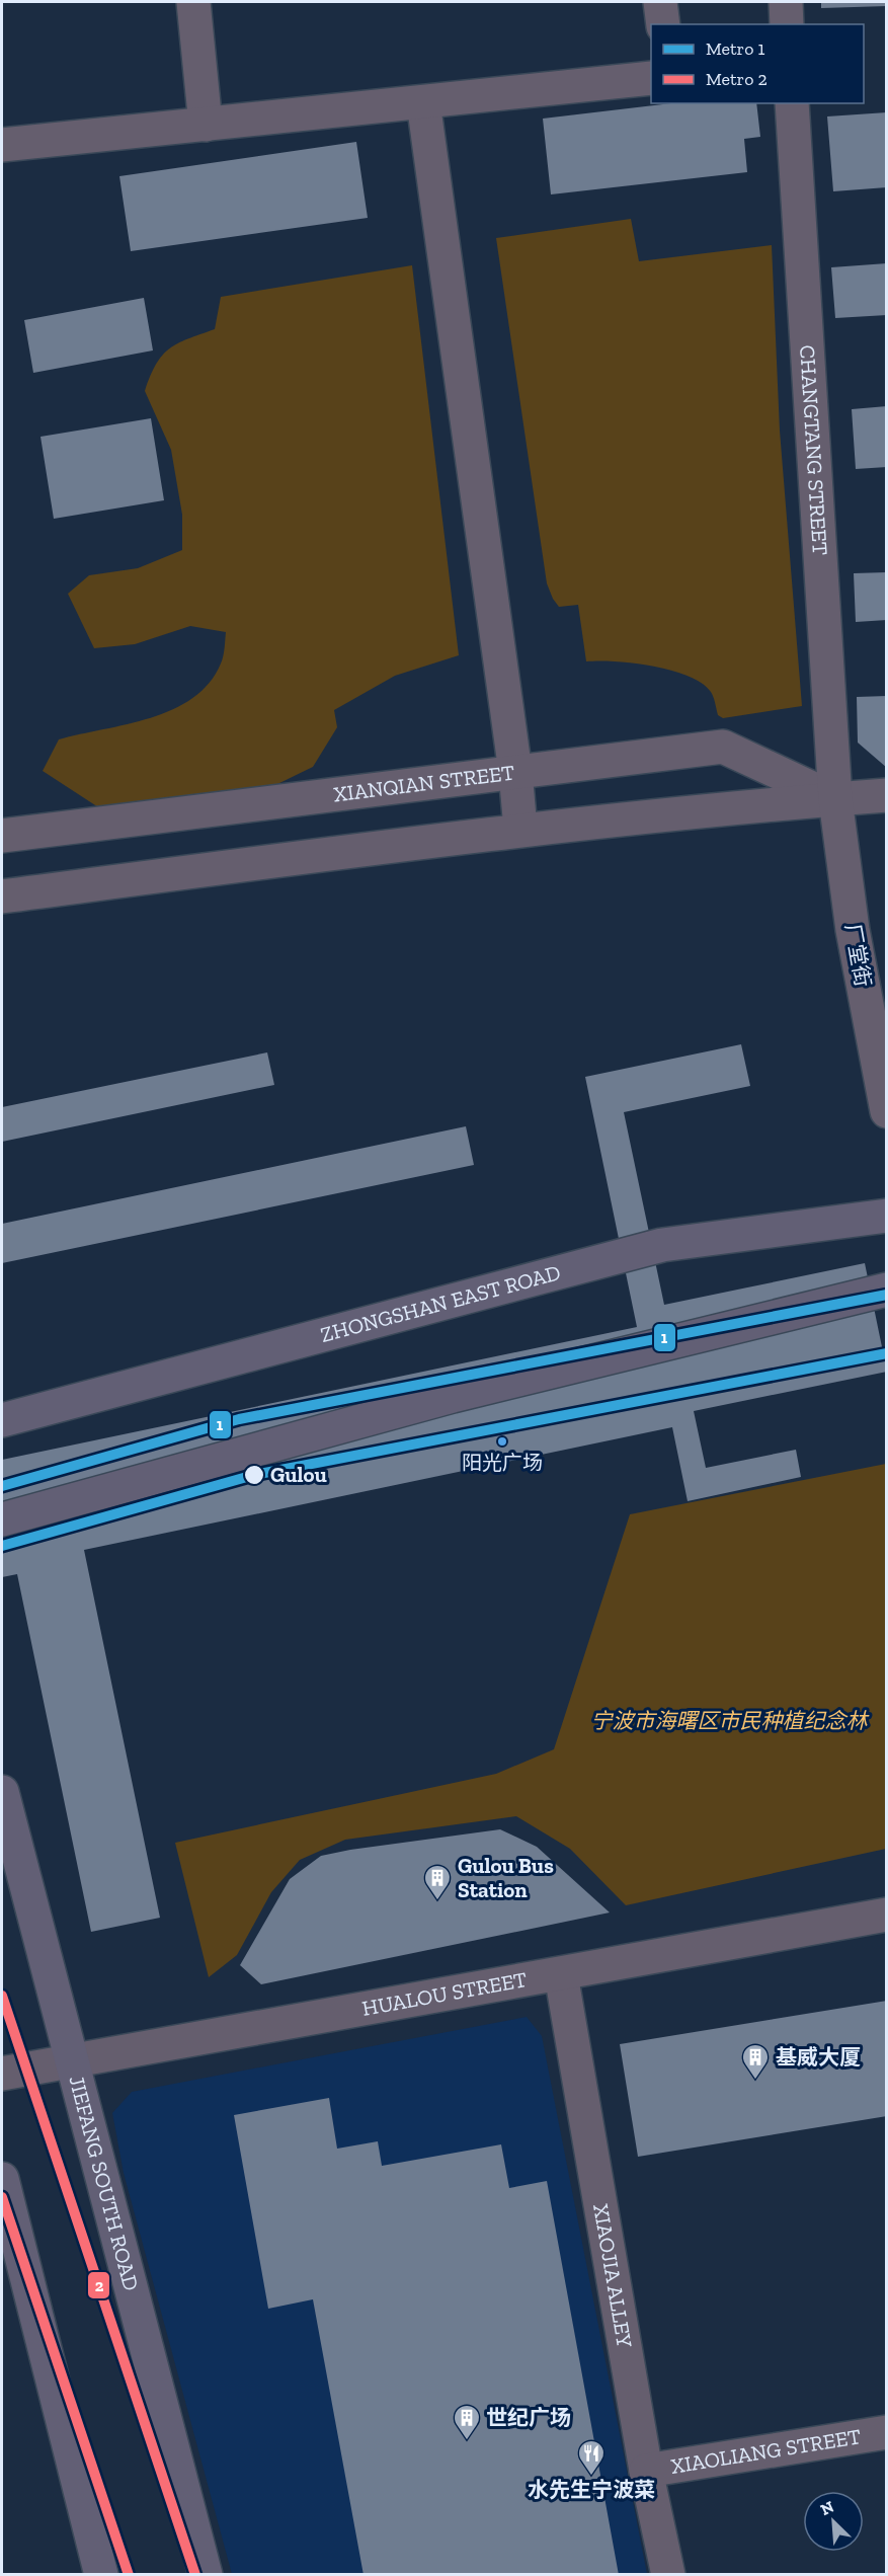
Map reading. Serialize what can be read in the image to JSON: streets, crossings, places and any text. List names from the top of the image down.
{
  "streets": {
    "main road": ["ZHONGSHAN EAST ROAD", "JIEFANG SOUTH ROAD"],
    "street": [
      "CHANGTANG STREET",
      "XIANQIAN STREET",
      "厂堂街",
      "HUALOU STREET",
      "XIAOJIA ALLEY",
      "XIAOLIANG STREET"
    ]
  },
  "crossings": [
    ["CHANGTANG STREET", "XIANQIAN STREET"],
    ["CHANGTANG STREET", "厂堂街"],
    ["XIANQIAN STREET", "厂堂街"],
    ["HUALOU STREET", "JIEFANG SOUTH ROAD"],
    ["HUALOU STREET", "XIAOJIA ALLEY"],
    ["XIAOJIA ALLEY", "XIAOLIANG STREET"]
  ],
  "parks": ["宁波市海曙区市民种植纪念林"],
  "places": {
    "other": ["阳光广场", "Gulou"],
    "building": ["Gulou Bus Station", "基威大厦", "世纪广场"],
    "restaurant": ["水先生宁波菜"]
  },
  "lines": ["metro line 1", "metro line 2"],
  "legend": ["Metro 1", "Metro 2"],
  "north": "top left"
}
